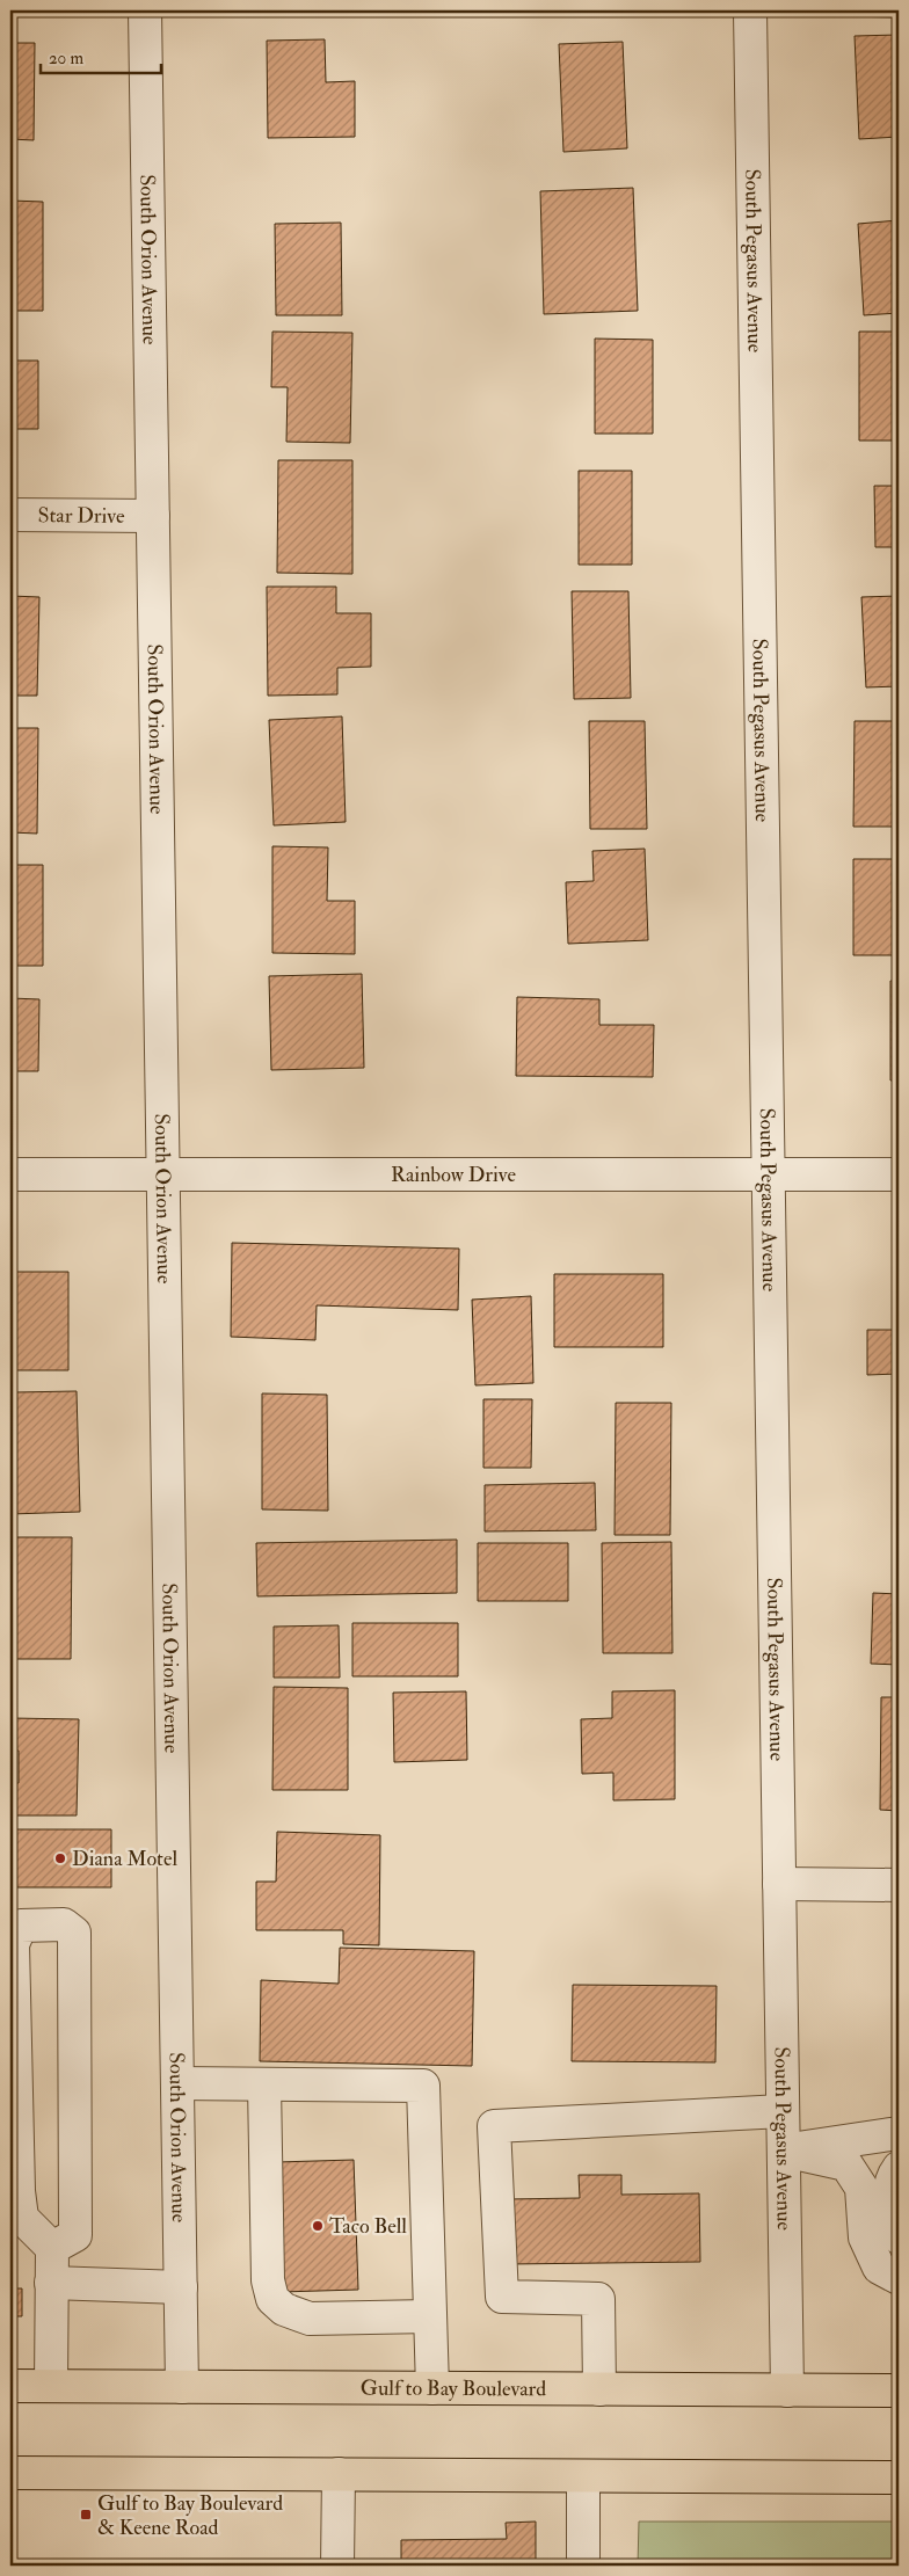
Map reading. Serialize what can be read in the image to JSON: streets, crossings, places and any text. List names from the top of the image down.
{
  "streets": {
    "main road": ["Gulf to Bay Boulevard"],
    "street": [
      "South Orion Avenue",
      "South Pegasus Avenue",
      "Star Drive",
      "Rainbow Drive"
    ]
  },
  "crossings": [
    ["South Orion Avenue", "Star Drive"],
    ["South Orion Avenue", "Rainbow Drive"],
    ["South Orion Avenue", "Gulf to Bay Boulevard"],
    ["South Pegasus Avenue", "Rainbow Drive"],
    ["South Pegasus Avenue", "Gulf to Bay Boulevard"]
  ],
  "places": {
    "other": ["Diana Motel", "Taco Bell"],
    "transit": ["Gulf to Bay Boulevard & Keene Road"]
  },
  "scale_bar": "20 m"
}
